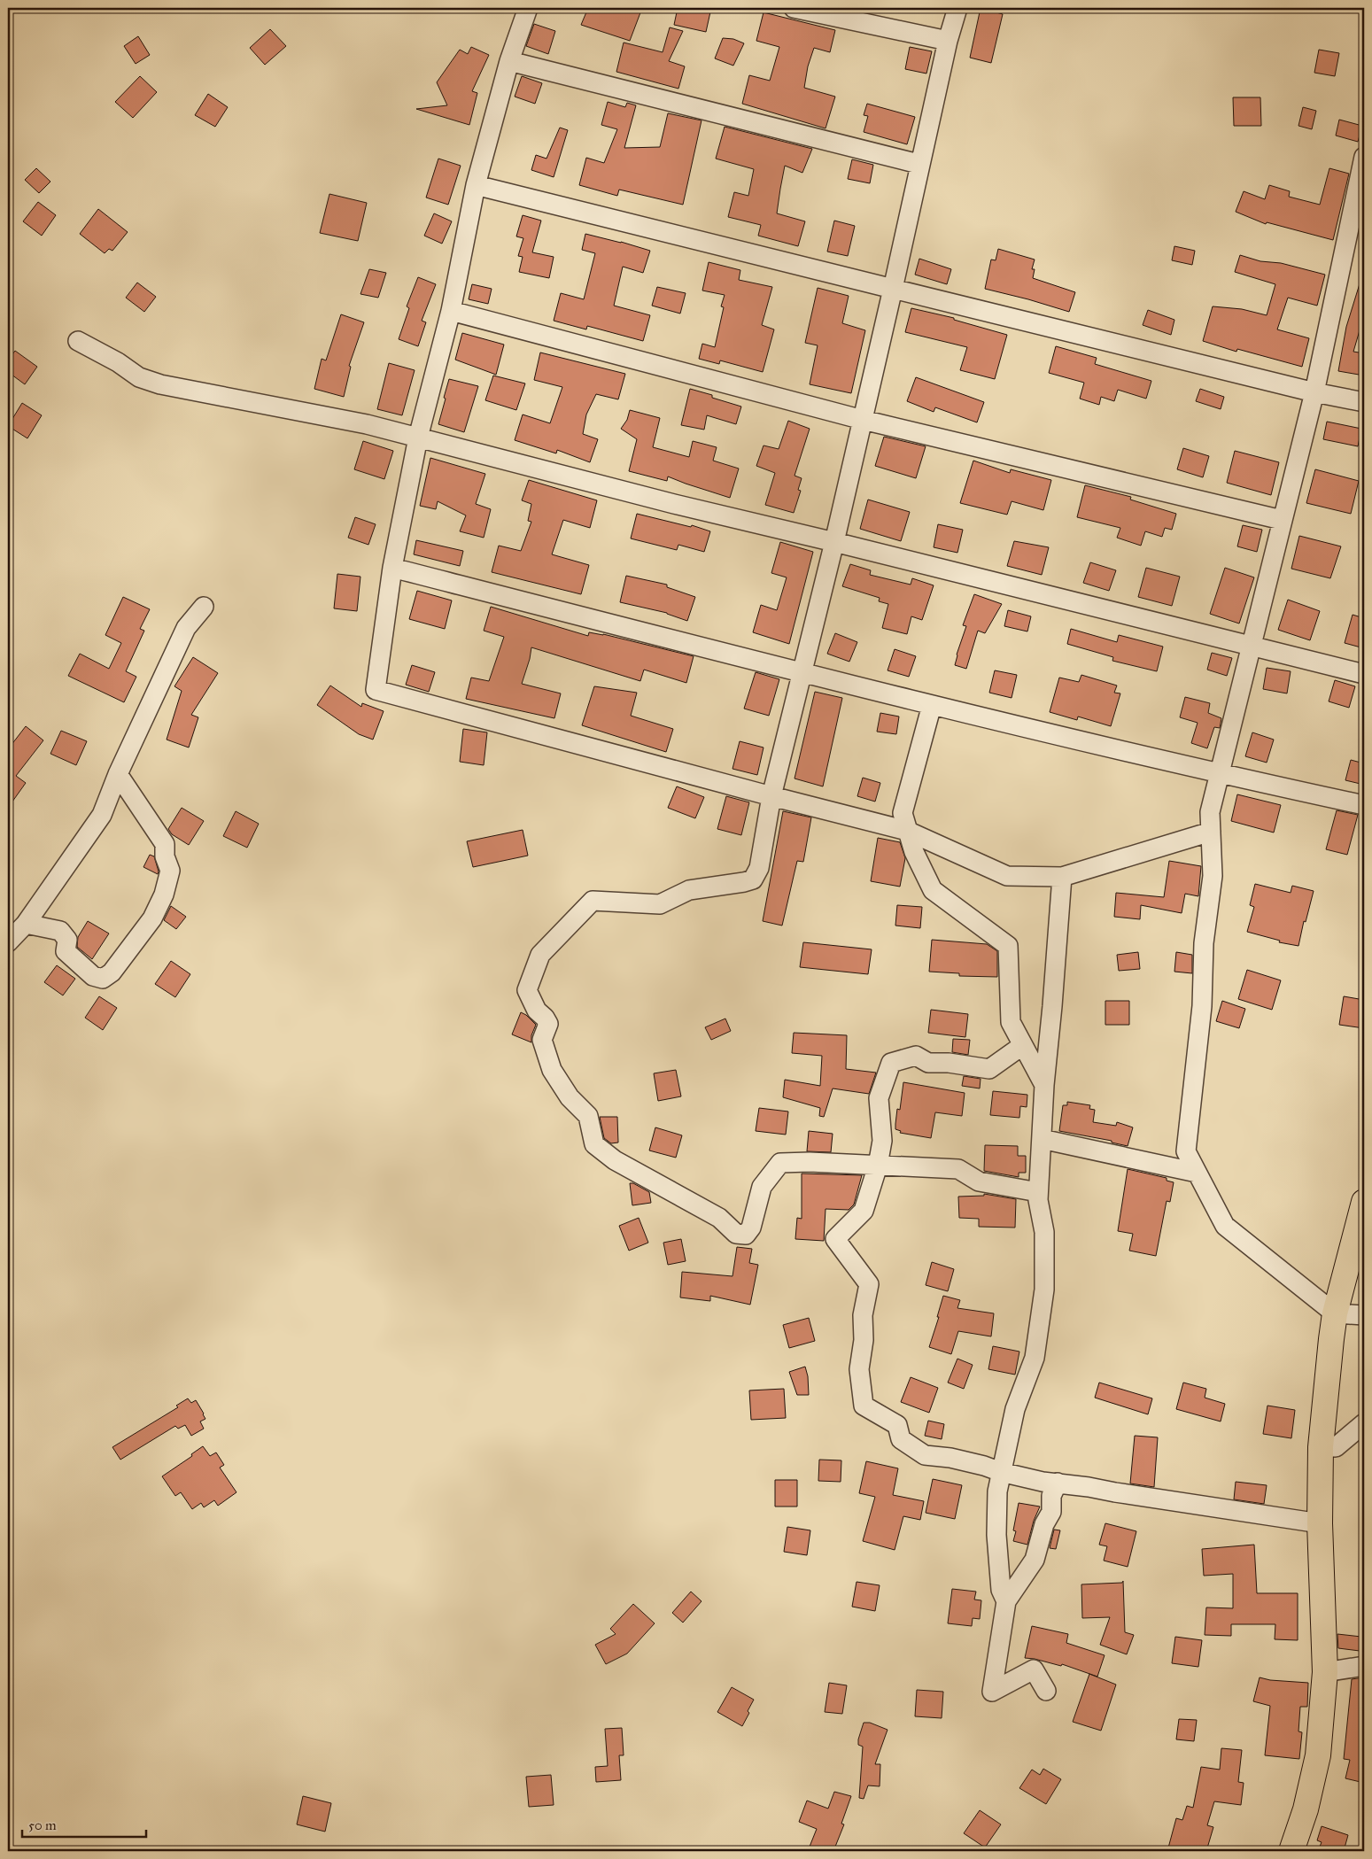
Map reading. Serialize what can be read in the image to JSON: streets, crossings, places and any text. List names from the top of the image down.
{
  "scale_bar": "50 m"
}
